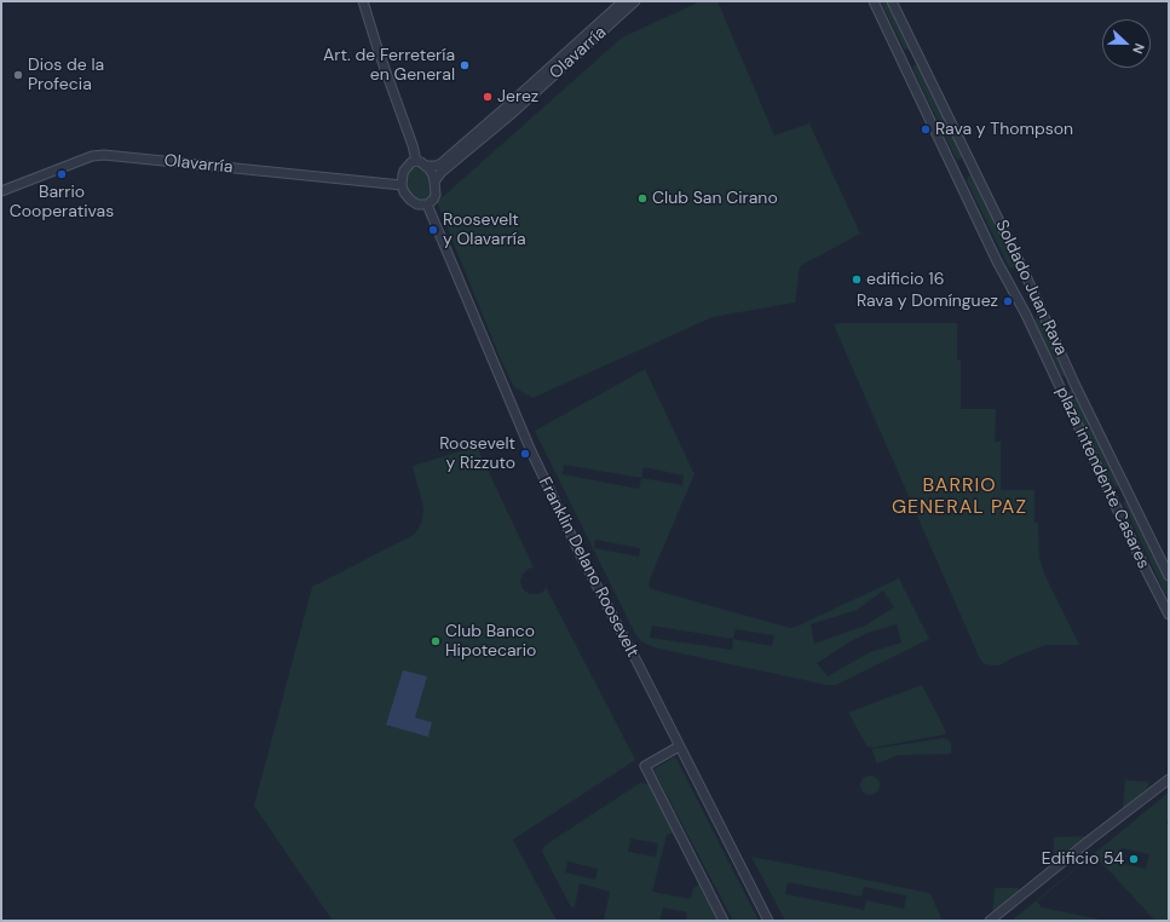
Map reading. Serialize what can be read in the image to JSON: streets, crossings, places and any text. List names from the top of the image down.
{
  "streets": {
    "street": [
      "Olavarría",
      "Soldado Juan Rava",
      "plaza intendente Casares",
      "Franklin Delano Roosevelt"
    ]
  },
  "crossings": [
    ["Olavarría", "Franklin Delano Roosevelt"],
    ["Soldado Juan Rava", "plaza intendente Casares"]
  ],
  "districts": ["BARRIO GENERAL PAZ"],
  "places": [
    "Art. de Ferretería en General",
    "Dios de la Profecia",
    "Jerez",
    "Rava y Thompson",
    "Barrio Cooperativas",
    "Club San Cirano",
    "Roosevelt y Olavarría",
    "edificio 16",
    "Rava y Domínguez",
    "Roosevelt y Rizzuto",
    "Club Banco Hipotecario",
    "Edificio 54"
  ],
  "north": "right"
}
